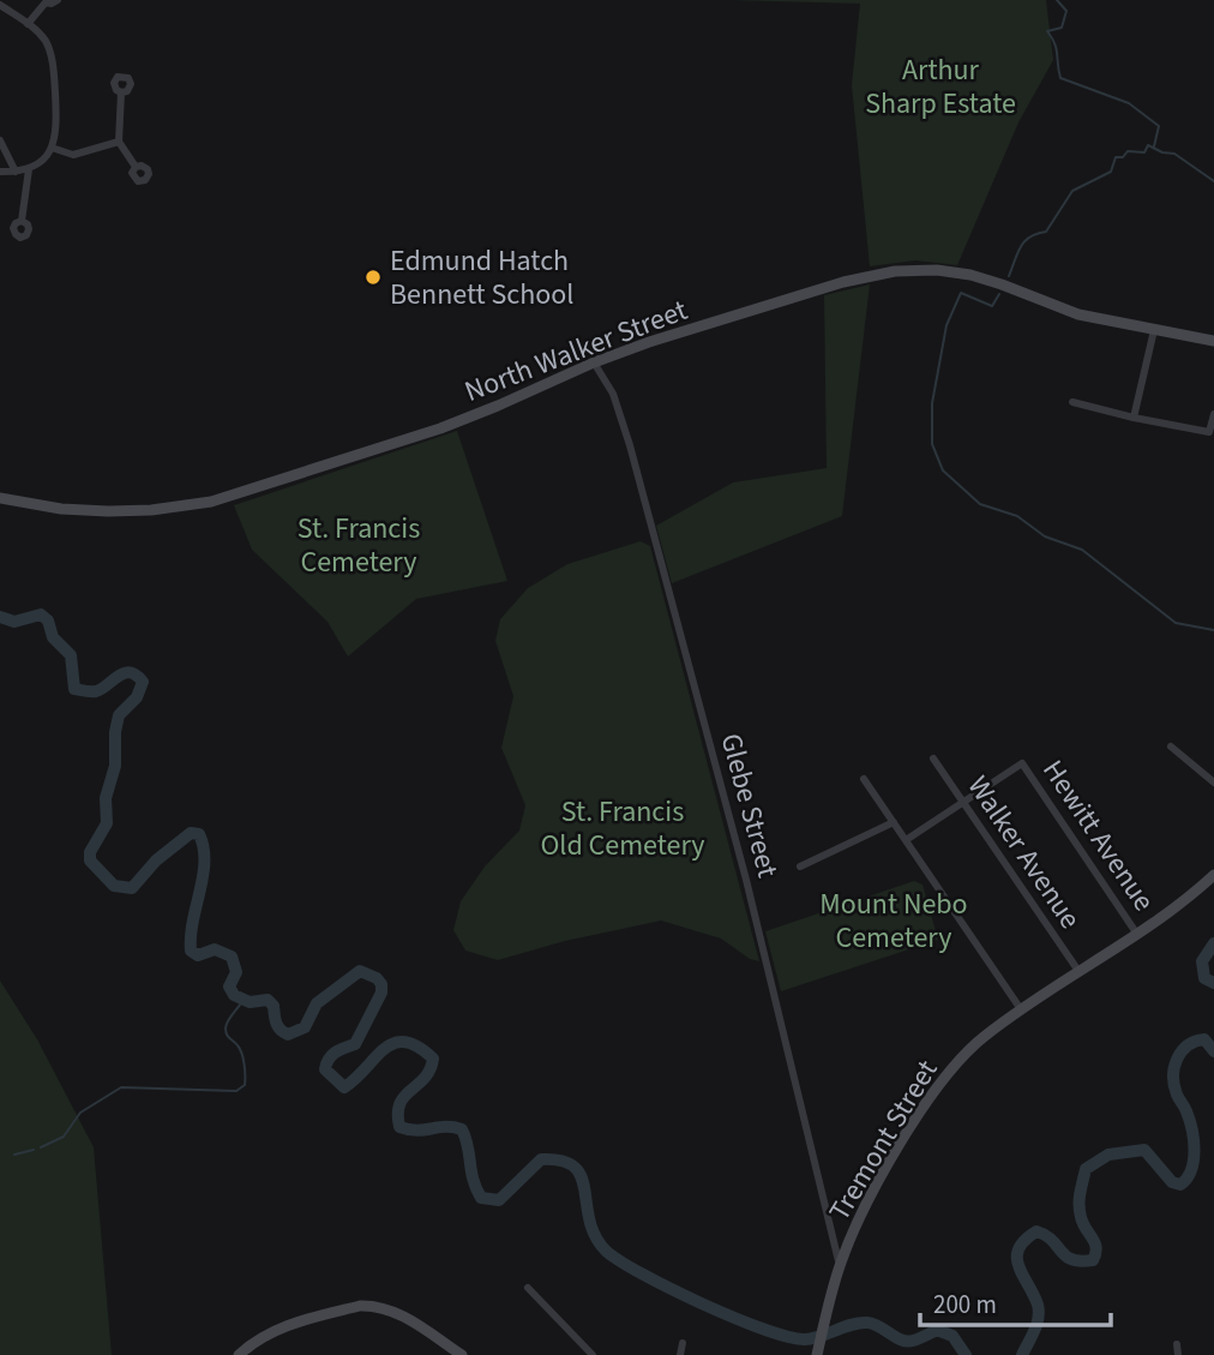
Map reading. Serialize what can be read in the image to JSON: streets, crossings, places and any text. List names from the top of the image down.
{
  "streets": {
    "main road": ["North Walker Street", "Tremont Street"],
    "street": ["Glebe Street", "Hewitt Avenue", "Walker Avenue"]
  },
  "crossings": [
    ["North Walker Street", "Glebe Street"],
    ["Glebe Street", "Tremont Street"],
    ["Hewitt Avenue", "Walker Avenue"],
    ["Hewitt Avenue", "Tremont Street"],
    ["Walker Avenue", "Tremont Street"]
  ],
  "parks": [
    "Arthur Sharp Estate",
    "St. Francis Cemetery",
    "St. Francis Old Cemetery",
    "Mount Nebo Cemetery"
  ],
  "places": ["Edmund Hatch Bennett School"],
  "scale_bar": "200 m"
}
